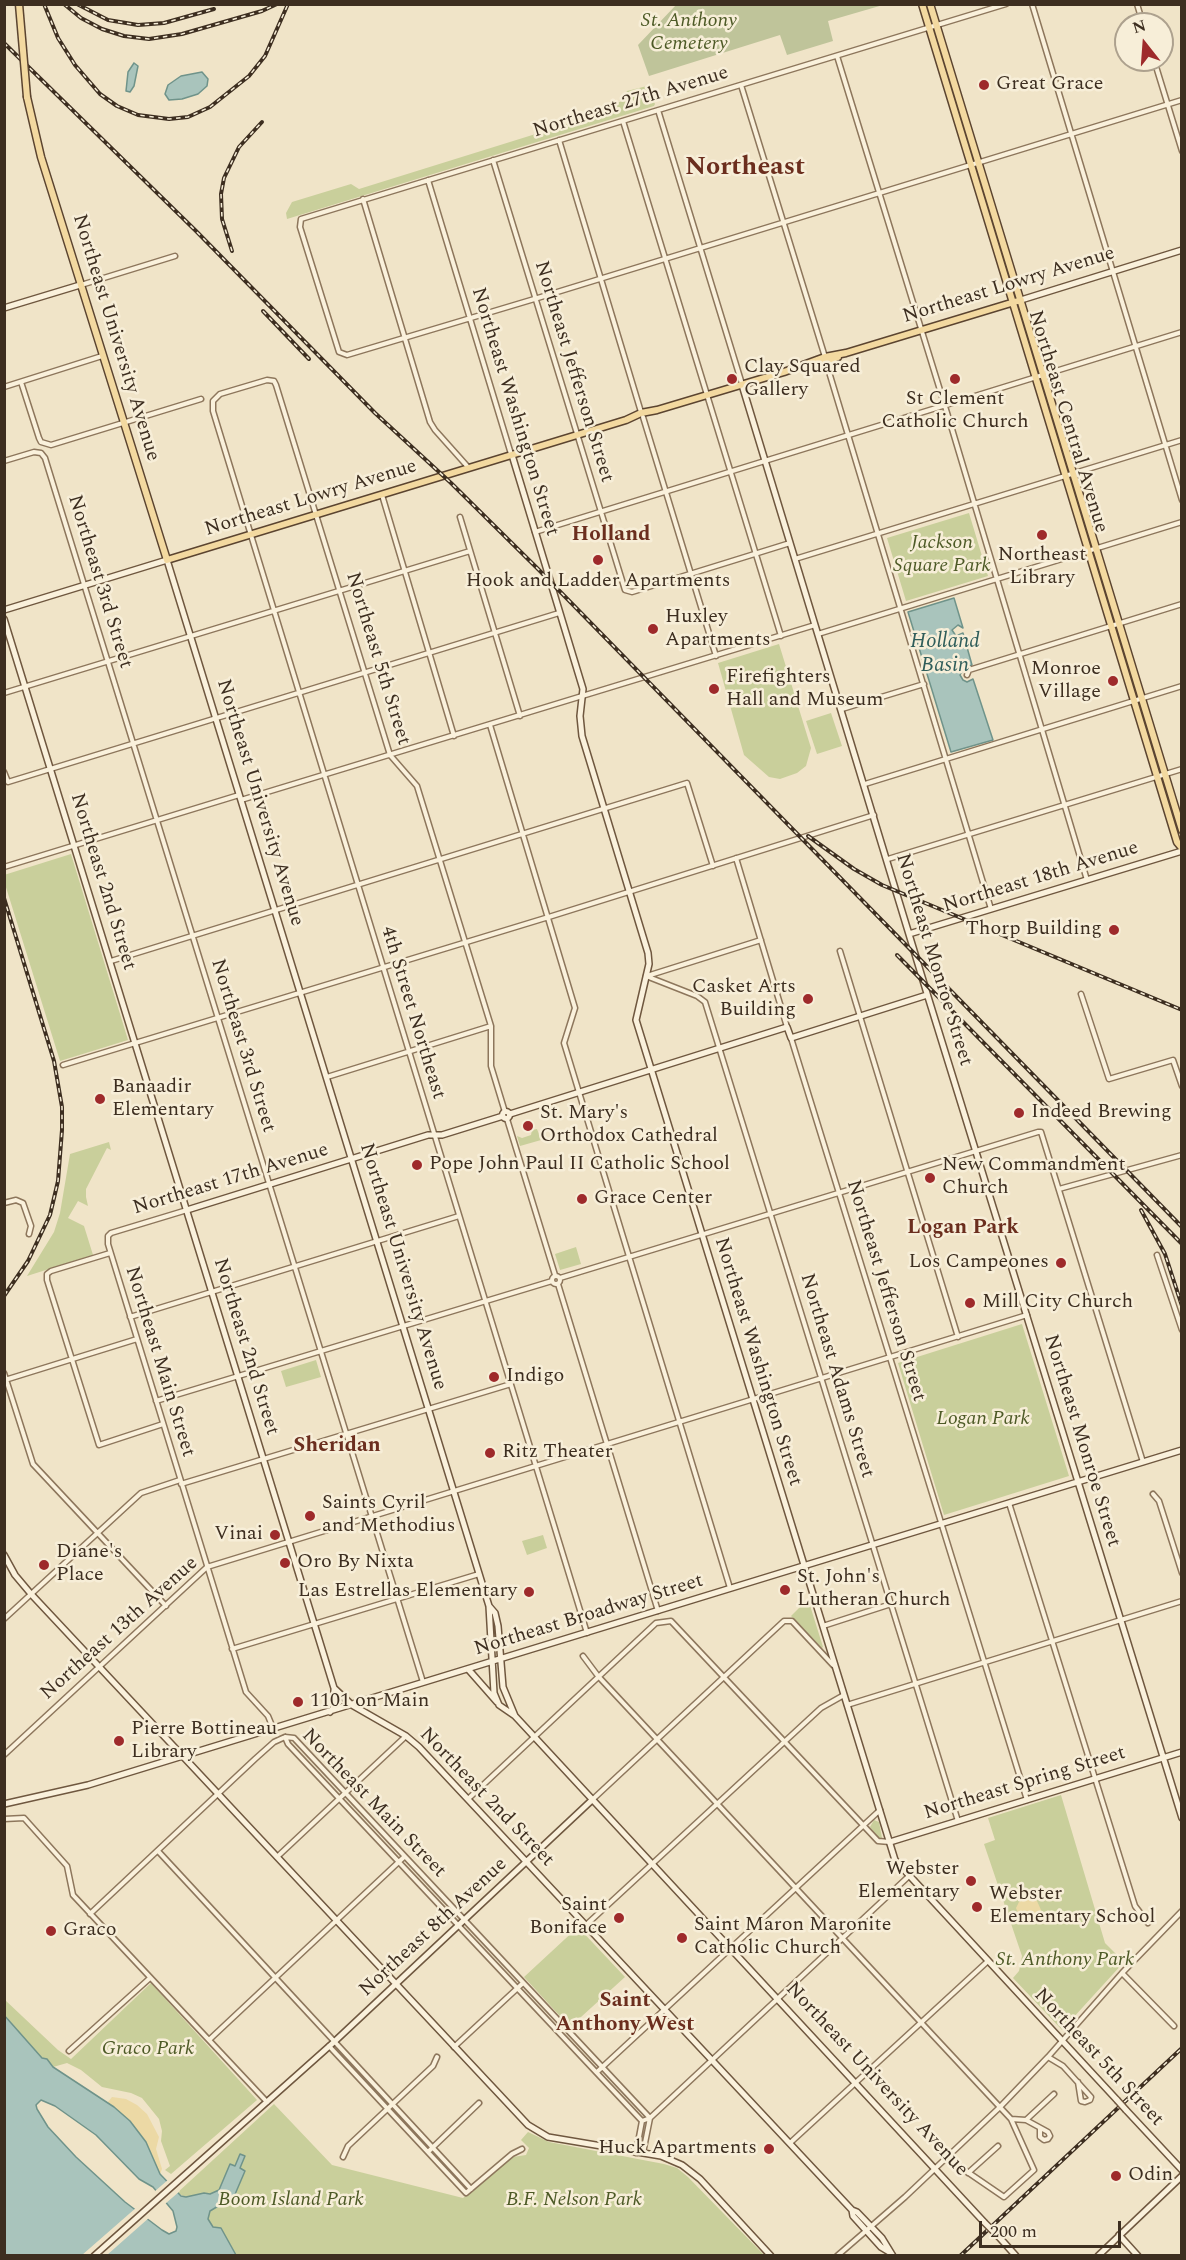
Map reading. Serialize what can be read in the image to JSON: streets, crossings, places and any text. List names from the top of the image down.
{
  "streets": {
    "main road": ["Northeast Lowry Avenue", "Northeast University Avenue", "Northeast Central Avenue"],
    "street": [
      "Northeast 27th Avenue",
      "Northeast Jefferson Street",
      "Northeast Washington Street",
      "Northeast 3rd Street",
      "Northeast 5th Street",
      "Northeast 18th Avenue",
      "Northeast 2nd Street",
      "Northeast Monroe Street",
      "4th Street Northeast",
      "Northeast 17th Avenue",
      "Northeast Main Street",
      "Northeast Adams Street",
      "Northeast Broadway Street",
      "Northeast 13th Avenue",
      "Northeast Spring Street",
      "Northeast 8th Avenue"
    ]
  },
  "crossings": [
    ["Northeast 27th Avenue", "Northeast Jefferson Street"],
    ["Northeast 27th Avenue", "Northeast Washington Street"],
    ["Northeast 27th Avenue", "Northeast Central Avenue"],
    ["Northeast 27th Avenue", "Northeast Monroe Street"],
    ["Northeast Lowry Avenue", "Northeast University Avenue"],
    ["Northeast Lowry Avenue", "Northeast Jefferson Street"],
    ["Northeast Lowry Avenue", "Northeast Washington Street"],
    ["Northeast Lowry Avenue", "Northeast Central Avenue"],
    ["Northeast Lowry Avenue", "Northeast 3rd Street"],
    ["Northeast Lowry Avenue", "Northeast 5th Street"],
    ["Northeast Lowry Avenue", "Northeast Monroe Street"],
    ["Northeast Lowry Avenue", "4th Street Northeast"],
    ["Northeast University Avenue", "Northeast 17th Avenue"],
    ["Northeast University Avenue", "Northeast Broadway Street"],
    ["Northeast University Avenue", "Northeast 13th Avenue"],
    ["Northeast University Avenue", "Northeast 8th Avenue"],
    ["Northeast Jefferson Street", "Northeast 17th Avenue"],
    ["Northeast Jefferson Street", "Northeast Broadway Street"],
    ["Northeast Jefferson Street", "Northeast 13th Avenue"],
    ["Northeast Jefferson Street", "Northeast Spring Street"],
    ["Northeast Washington Street", "Northeast 5th Street"],
    ["Northeast Washington Street", "Northeast 17th Avenue"],
    ["Northeast Washington Street", "Northeast Adams Street"],
    ["Northeast Washington Street", "Northeast Broadway Street"],
    ["Northeast Washington Street", "Northeast 13th Avenue"],
    ["Northeast Washington Street", "Northeast Spring Street"],
    ["Northeast Washington Street", "Northeast 8th Avenue"],
    ["Northeast Central Avenue", "Northeast 18th Avenue"],
    ["Northeast 3rd Street", "Northeast 17th Avenue"],
    ["Northeast 3rd Street", "Northeast Broadway Street"],
    ["Northeast 3rd Street", "Northeast 13th Avenue"],
    ["Northeast 5th Street", "4th Street Northeast"],
    ["Northeast 5th Street", "Northeast 17th Avenue"],
    ["Northeast 18th Avenue", "Northeast Monroe Street"],
    ["Northeast 2nd Street", "Northeast 17th Avenue"],
    ["Northeast 2nd Street", "Northeast Broadway Street"],
    ["Northeast 2nd Street", "Northeast 13th Avenue"],
    ["Northeast 2nd Street", "Northeast 8th Avenue"],
    ["Northeast Monroe Street", "Northeast Broadway Street"],
    ["Northeast Monroe Street", "Northeast 13th Avenue"],
    ["Northeast Monroe Street", "Northeast Spring Street"],
    ["4th Street Northeast", "Northeast 17th Avenue"],
    ["4th Street Northeast", "Northeast Broadway Street"],
    ["4th Street Northeast", "Northeast 13th Avenue"],
    ["Northeast 17th Avenue", "Northeast Main Street"],
    ["Northeast 17th Avenue", "Northeast Adams Street"],
    ["Northeast Main Street", "Northeast Broadway Street"],
    ["Northeast Main Street", "Northeast 13th Avenue"],
    ["Northeast Main Street", "Northeast 8th Avenue"],
    ["Northeast Adams Street", "Northeast Broadway Street"],
    ["Northeast Adams Street", "Northeast 13th Avenue"],
    ["Northeast Adams Street", "Northeast Spring Street"]
  ],
  "districts": [
    "Northeast",
    "Holland",
    "Logan Park",
    "Sheridan",
    "Saint Anthony West"
  ],
  "water": ["Holland Basin"],
  "parks": [
    "St. Anthony Cemetery",
    "Jackson Square Park",
    "Logan Park",
    "St. Anthony Park",
    "Graco Park",
    "Boom Island Park",
    "B.F. Nelson Park"
  ],
  "places": [
    "Great Grace",
    "Clay Squared Gallery",
    "St Clement Catholic Church",
    "Northeast Library",
    "Hook and Ladder Apartments",
    "Huxley Apartments",
    "Monroe Village",
    "Firefighters Hall and Museum",
    "Thorp Building",
    "Casket Arts Building",
    "Banaadir Elementary",
    "Indeed Brewing",
    "St. Mary's Orthodox Cathedral",
    "Pope John Paul II Catholic School",
    "New Commandment Church",
    "Grace Center",
    "Los Campeones",
    "Mill City Church",
    "Indigo",
    "Ritz Theater",
    "Saints Cyril and Methodius",
    "Vinai",
    "Oro By Nixta",
    "Diane's Place",
    "St. John's Lutheran Church",
    "Las Estrellas Elementary",
    "1101 on Main",
    "Pierre Bottineau Library",
    "Webster Elementary",
    "Webster Elementary School",
    "Saint Boniface",
    "Graco",
    "Saint Maron Maronite Catholic Church",
    "Huck Apartments",
    "Odin"
  ],
  "scale_bar": "200 m",
  "north": "top"
}
